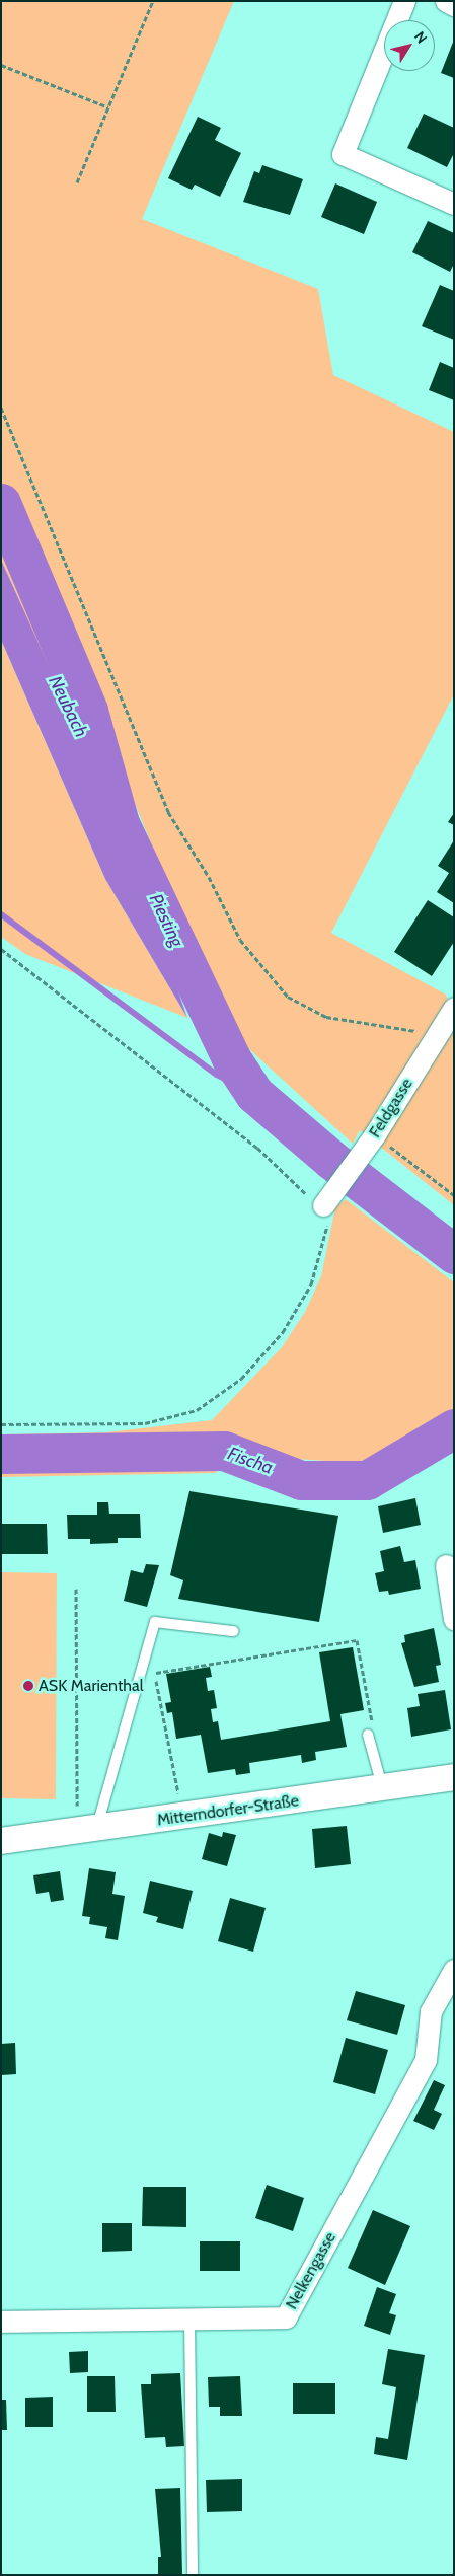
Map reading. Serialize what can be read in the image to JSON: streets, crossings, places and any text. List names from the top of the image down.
{
  "streets": {
    "street": ["Feldgasse", "Mitterndorfer-Straße", "Nelkengasse"]
  },
  "water": ["Neubach", "Piesting", "Fischa"],
  "places": ["ASK Marienthal"],
  "north": "top right"
}
